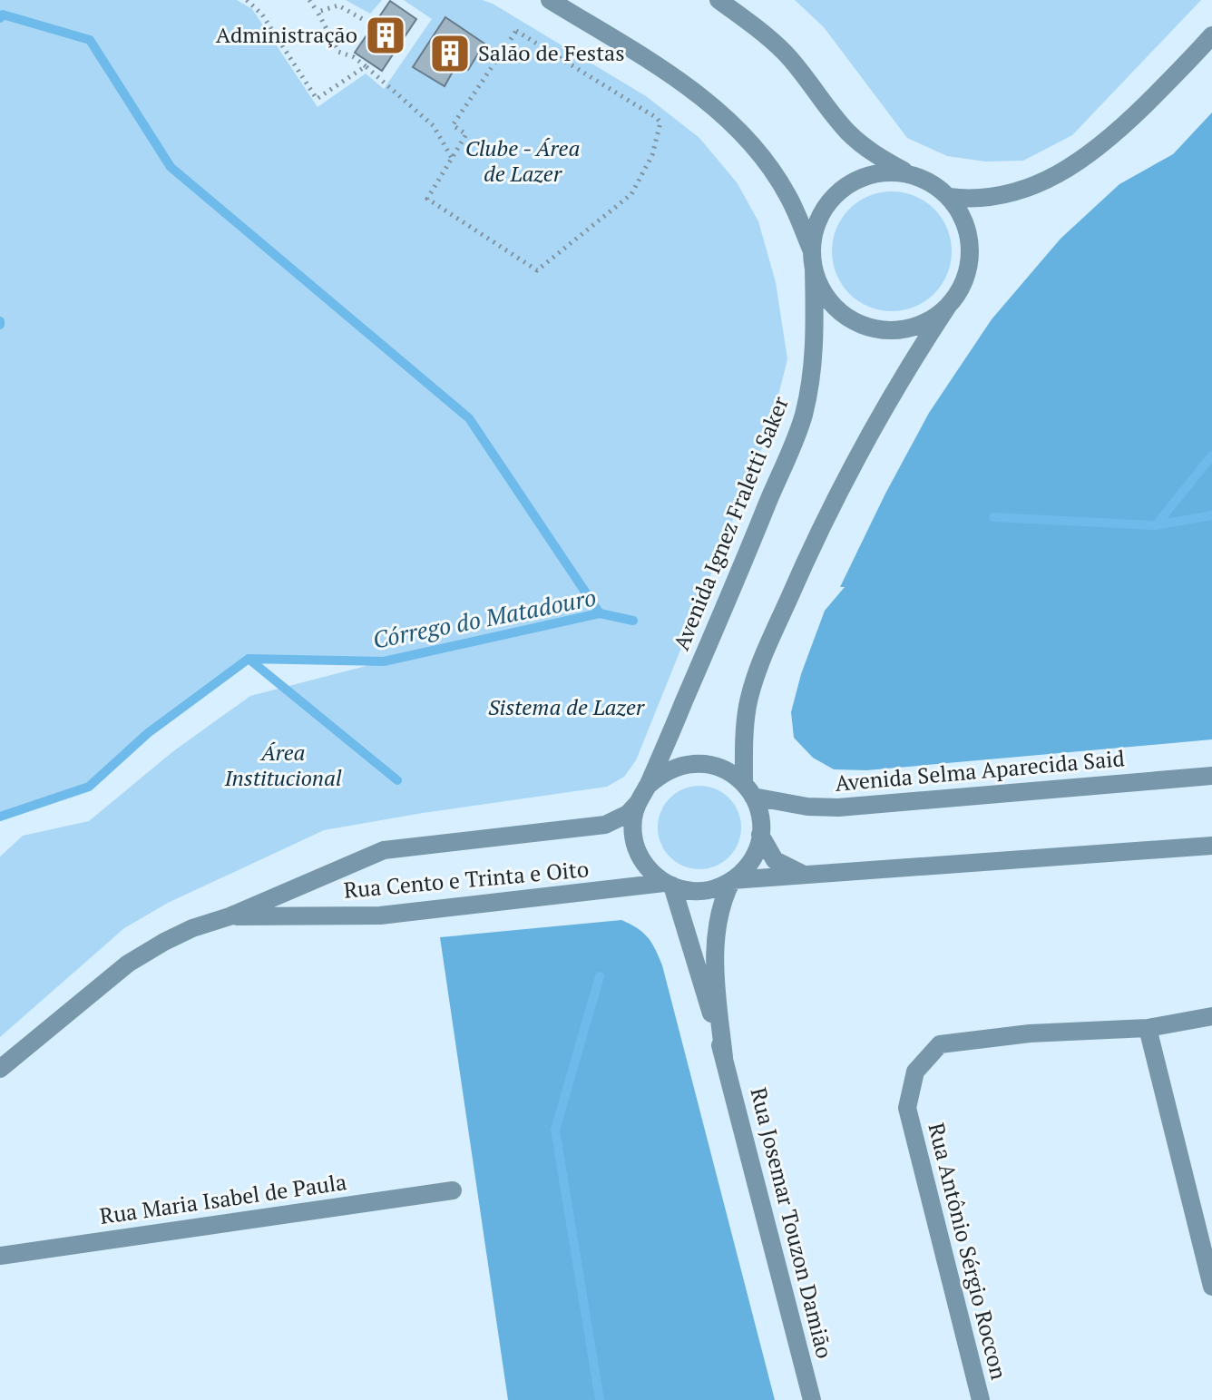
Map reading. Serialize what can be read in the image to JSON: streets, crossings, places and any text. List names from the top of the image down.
{
  "streets": {
    "street": [
      "Avenida Ignez Fraletti Saker",
      "Avenida Selma Aparecida Said",
      "Rua Cento e Trinta e Oito",
      "Rua Maria Isabel de Paula",
      "Rua Josemar Touzon Damião",
      "Rua Antônio Sérgio Roccon"
    ]
  },
  "crossings": [
    ["Avenida Ignez Fraletti Saker", "Avenida Selma Aparecida Said"],
    ["Avenida Ignez Fraletti Saker", "Rua Cento e Trinta e Oito"],
    ["Avenida Ignez Fraletti Saker", "Rua Josemar Touzon Damião"],
    ["Avenida Selma Aparecida Said", "Rua Cento e Trinta e Oito"],
    ["Avenida Selma Aparecida Said", "Rua Josemar Touzon Damião"],
    ["Rua Cento e Trinta e Oito", "Rua Josemar Touzon Damião"]
  ],
  "water": ["Córrego do Matadouro"],
  "parks": ["Clube - Área de Lazer", "Sistema de Lazer", "Área Institucional"],
  "places": {
    "building": ["Administração", "Salão de Festas"]
  }
}
